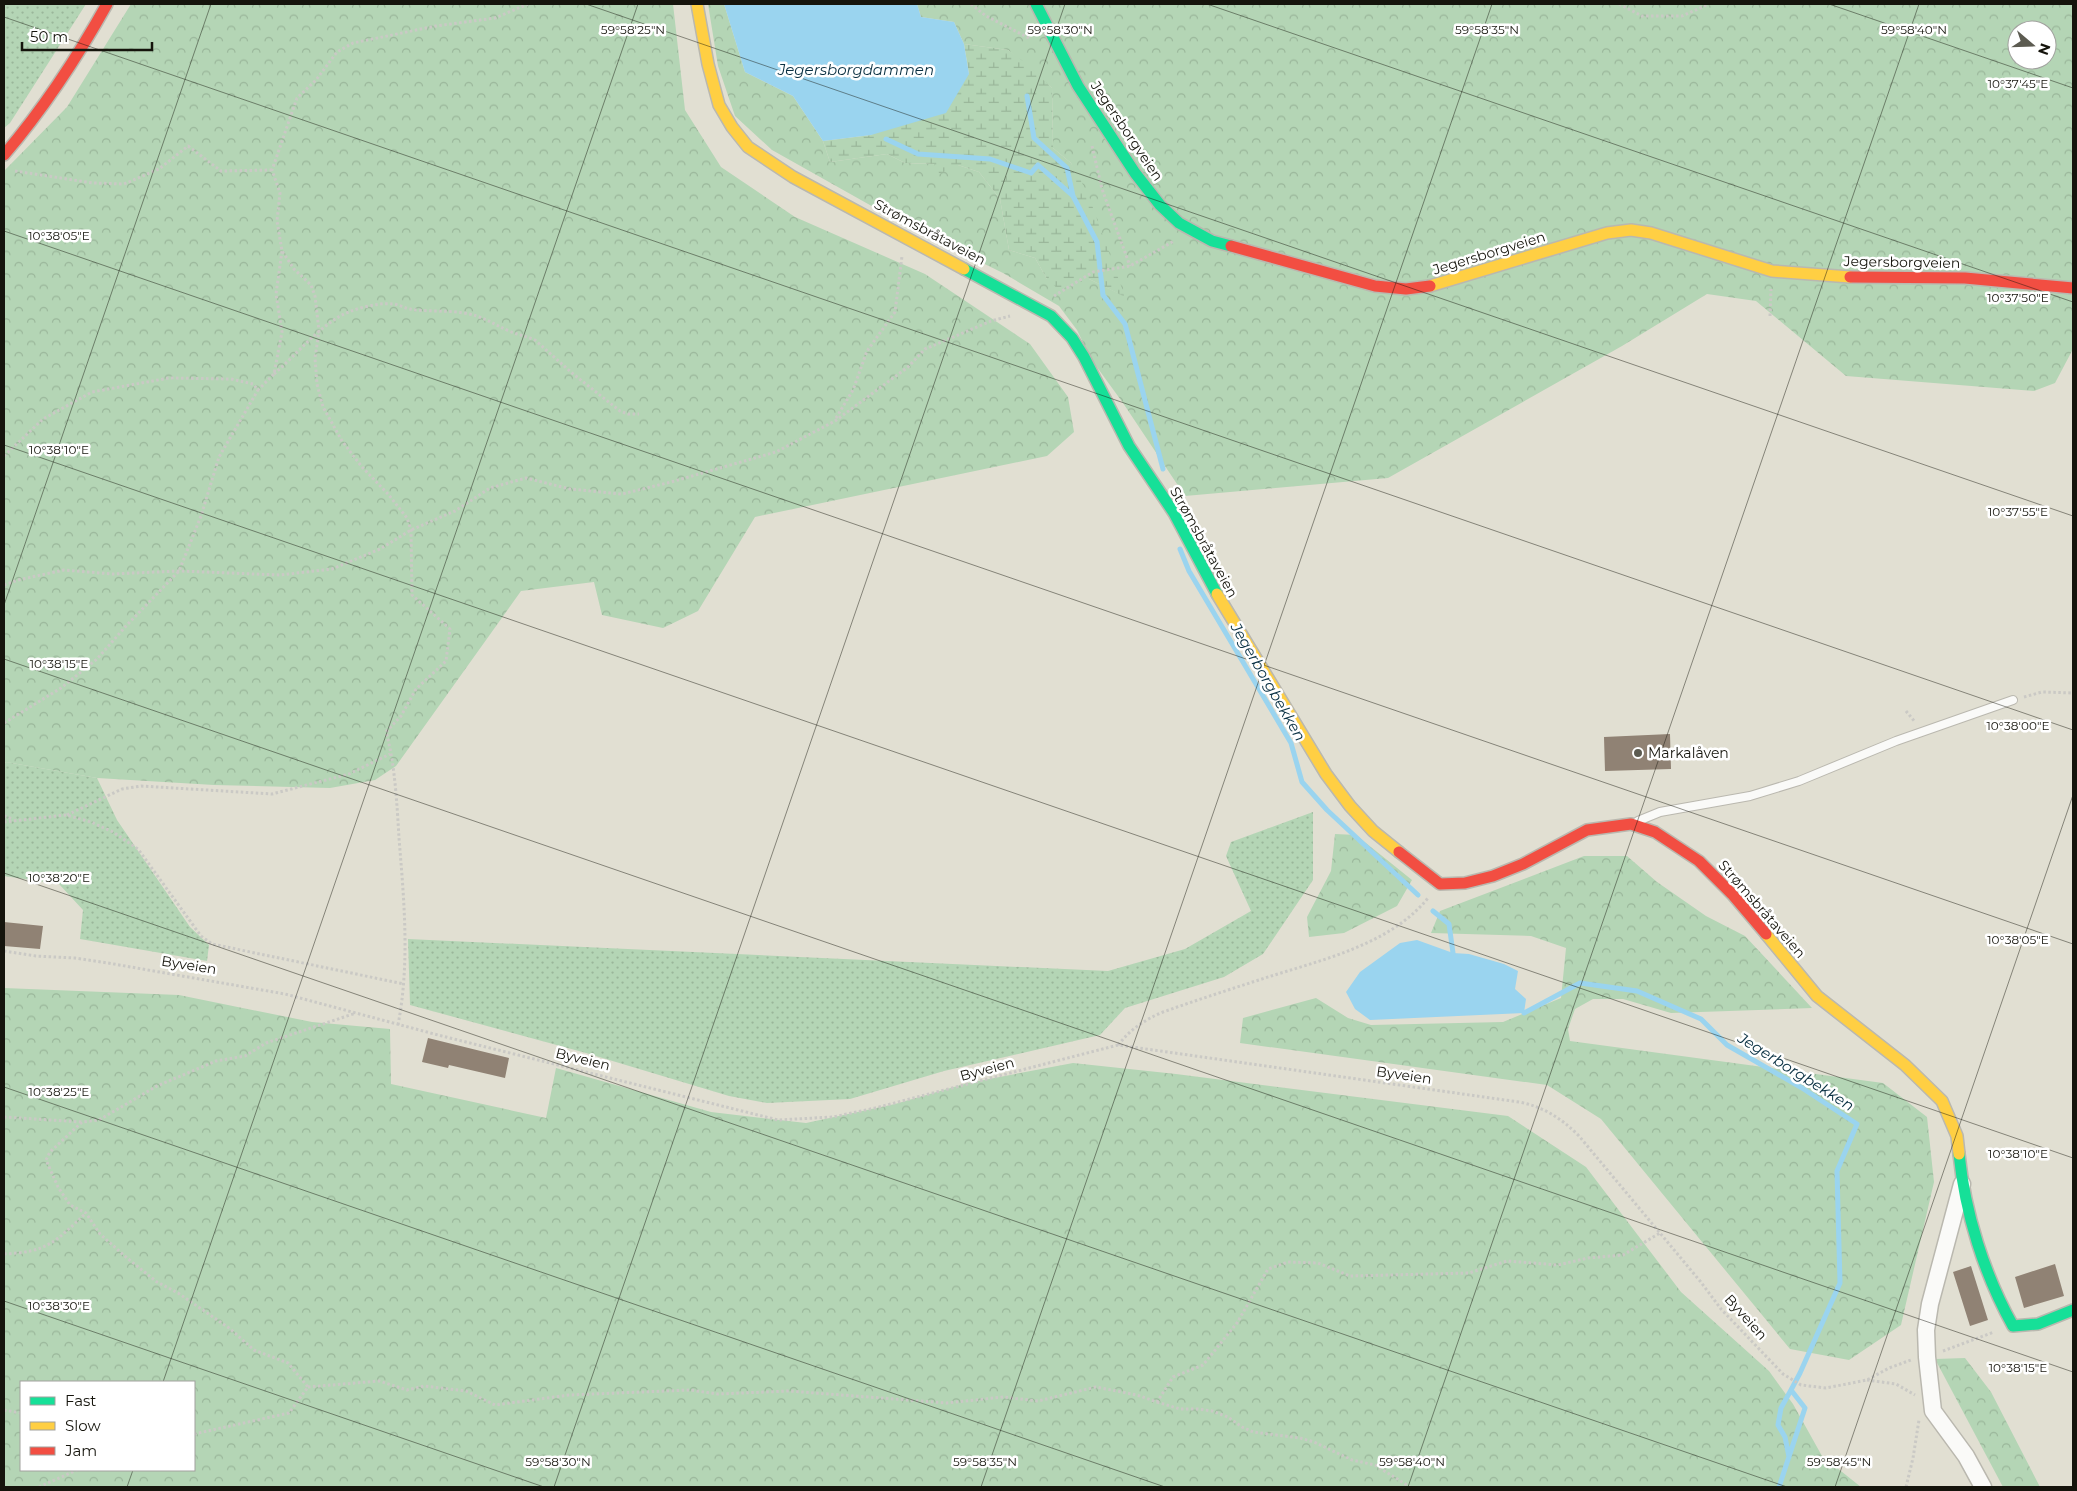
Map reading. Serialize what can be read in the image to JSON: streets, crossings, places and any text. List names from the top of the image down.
{
  "streets": {
    "street": ["Jegersborgveien", "Strømsbråtaveien"],
    "path": ["Byveien"]
  },
  "water": ["Jegersborgdammen", "Jegerborgbekken"],
  "places": ["Markalåven"],
  "legend": ["Fast", "Slow", "Jam"],
  "scale_bar": "50 m",
  "north": "right",
  "coordinates": [
    "59°58'25\"N",
    "59°58'30\"N",
    "59°58'35\"N",
    "59°58'40\"N",
    "10°37'45\"E",
    "10°38'05\"E",
    "10°37'50\"E",
    "10°38'10\"E",
    "10°37'55\"E",
    "10°38'15\"E",
    "10°38'00\"E",
    "10°38'20\"E",
    "10°38'25\"E",
    "10°38'30\"E",
    "59°58'45\"N"
  ]
}
